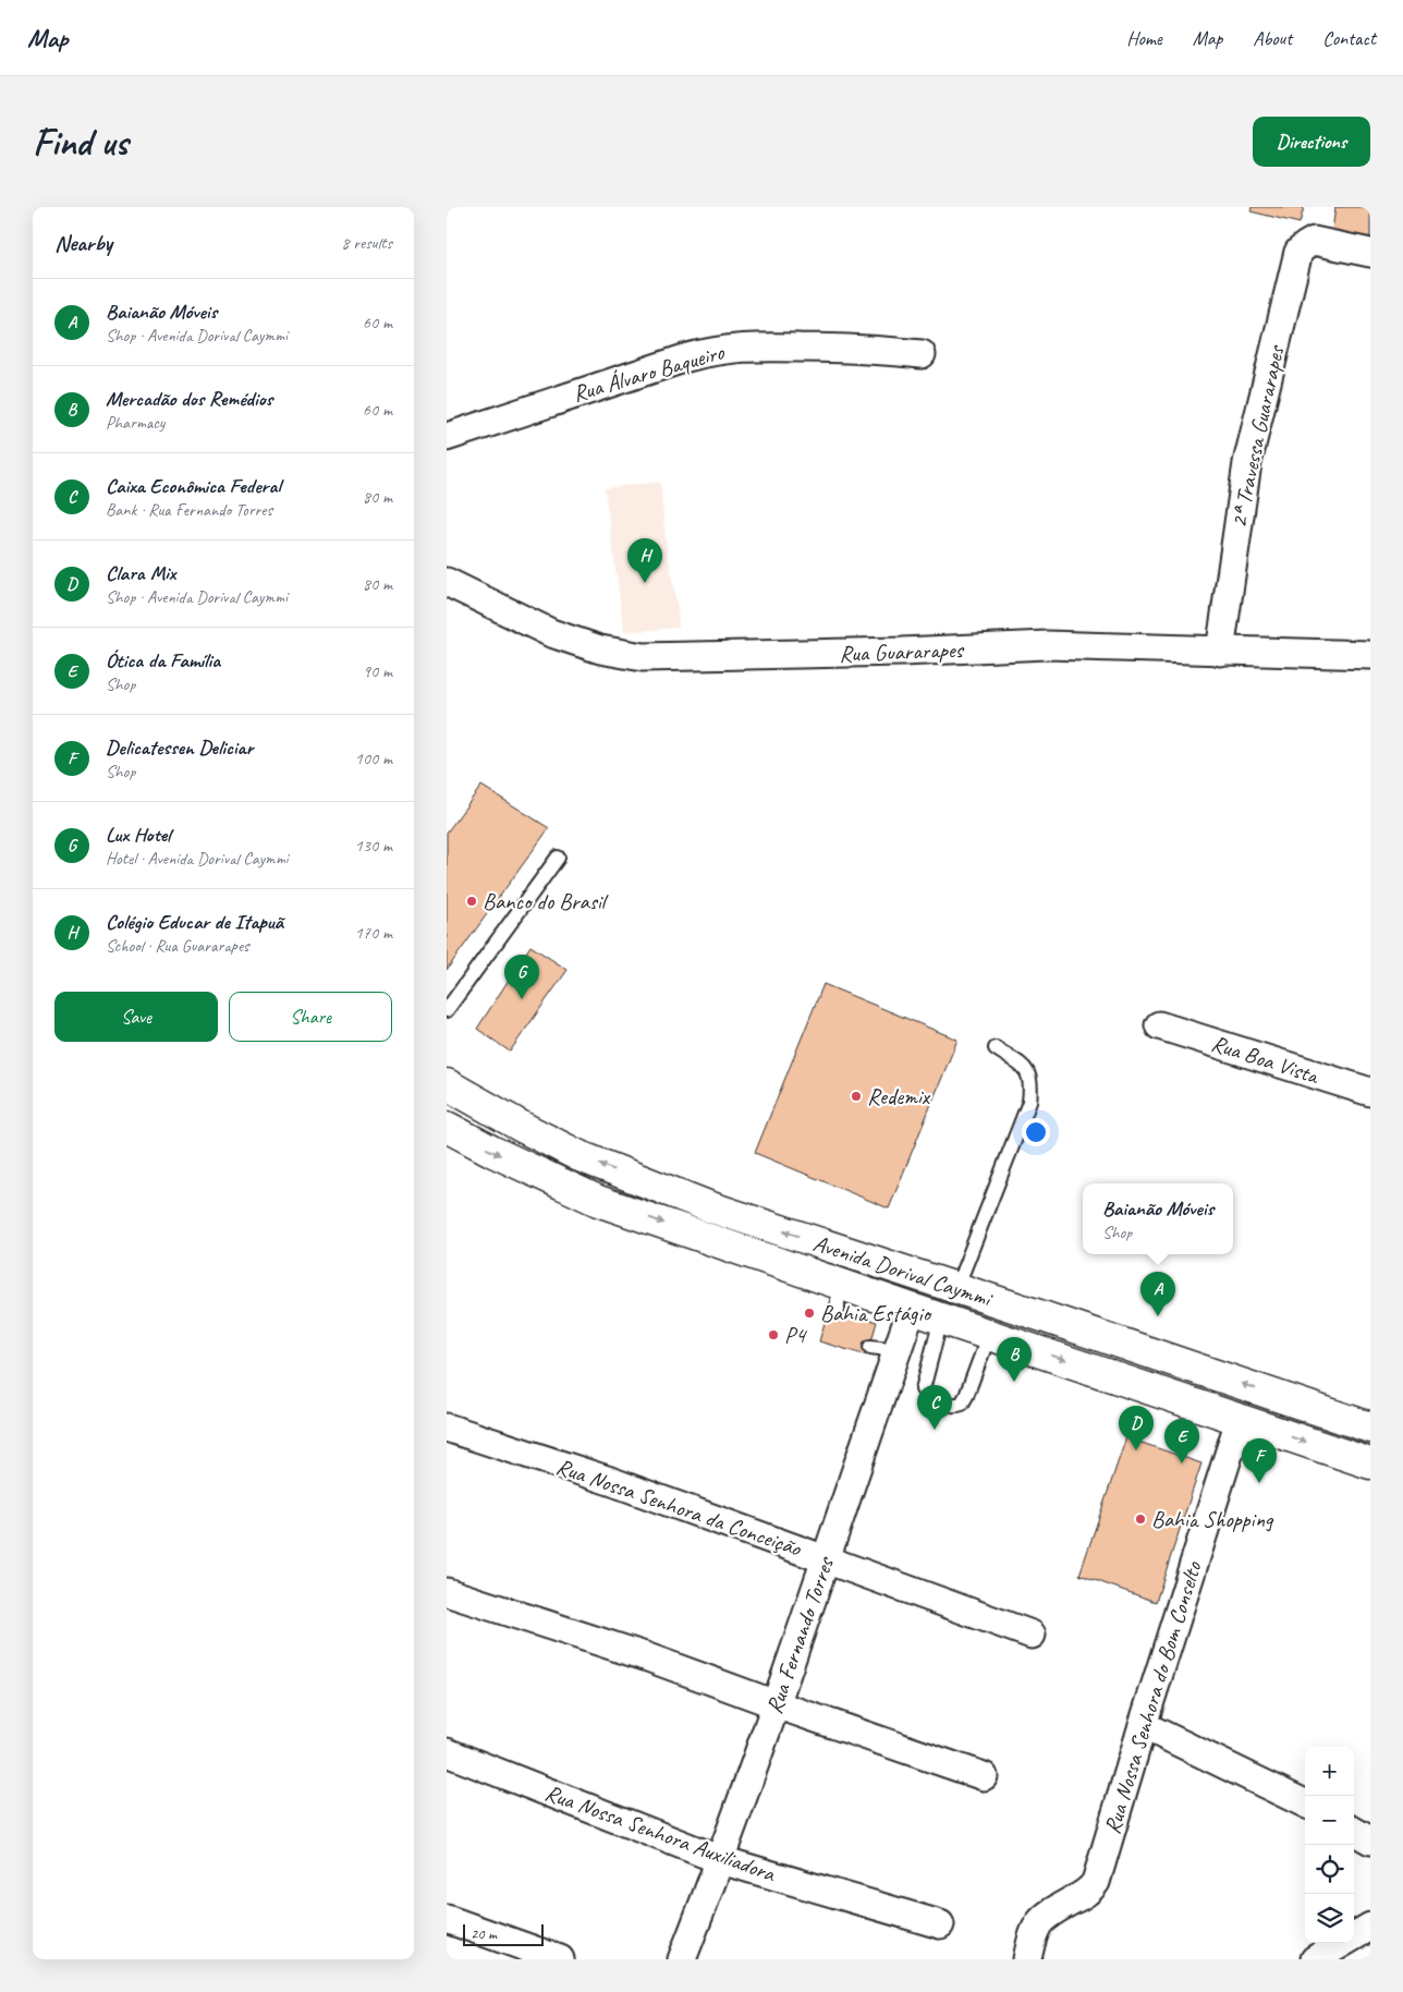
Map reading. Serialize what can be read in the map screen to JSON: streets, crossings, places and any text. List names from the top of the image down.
{
  "streets": {
    "main road": ["Avenida Dorival Caymmi"],
    "street": [
      "Rua Álvaro Baqueiro",
      "2ª Travessa Guararapes",
      "Rua Guararapes",
      "Rua Boa Vista",
      "Rua Nossa Senhora da Conceição",
      "Rua Fernando Torres",
      "Rua Nossa Senhora do Bom Conselto",
      "Rua Nossa Senhora Auxiliadora"
    ]
  },
  "crossings": [
    ["2ª Travessa Guararapes", "Rua Guararapes"],
    ["Avenida Dorival Caymmi", "Rua Fernando Torres"],
    ["Avenida Dorival Caymmi", "Rua Nossa Senhora do Bom Conselto"],
    ["Rua Nossa Senhora da Conceição", "Rua Fernando Torres"],
    ["Rua Fernando Torres", "Rua Nossa Senhora Auxiliadora"]
  ],
  "places": [
    "Banco do Brasil",
    "Redemix",
    "Bahia Estágio",
    "P4",
    "Bahia Shopping"
  ],
  "scale_bar": "20 m",
  "page": {
    "header": "Map",
    "nav": [
      "Home",
      "Map",
      "About",
      "Contact"
    ],
    "buttons": [
      "Directions",
      ["Save", "Share"]
    ],
    "title": "Find us",
    "heading": ["Nearby", "8 results"],
    "list": [
      {
        "mark": "A",
        "name": "Baianão Móveis",
        "note": "Shop · Avenida Dorival Caymmi",
        "value": "60 m"
      },
      {
        "mark": "B",
        "name": "Mercadão dos Remédios",
        "note": "Pharmacy",
        "value": "60 m"
      },
      {
        "mark": "C",
        "name": "Caixa Econômica Federal",
        "note": "Bank · Rua Fernando Torres",
        "value": "80 m"
      },
      {
        "mark": "D",
        "name": "Clara Mix",
        "note": "Shop · Avenida Dorival Caymmi",
        "value": "80 m"
      },
      {
        "mark": "E",
        "name": "Ótica da Família",
        "note": "Shop",
        "value": "90 m"
      },
      {
        "mark": "F",
        "name": "Delicatessen Deliciar",
        "note": "Shop",
        "value": "100 m"
      },
      {
        "mark": "G",
        "name": "Lux Hotel",
        "note": "Hotel · Avenida Dorival Caymmi",
        "value": "130 m"
      },
      {
        "mark": "H",
        "name": "Colégio Educar de Itapuã",
        "note": "School · Rua Guararapes",
        "value": "170 m"
      }
    ],
    "pins": [
      "H",
      "G",
      "A",
      "B",
      "C",
      "D",
      "E",
      "F"
    ],
    "popup": ["Baianão Móveis", "Shop"],
    "map_buttons": ["+", "−"],
    "scale": "20 m"
  }
}
